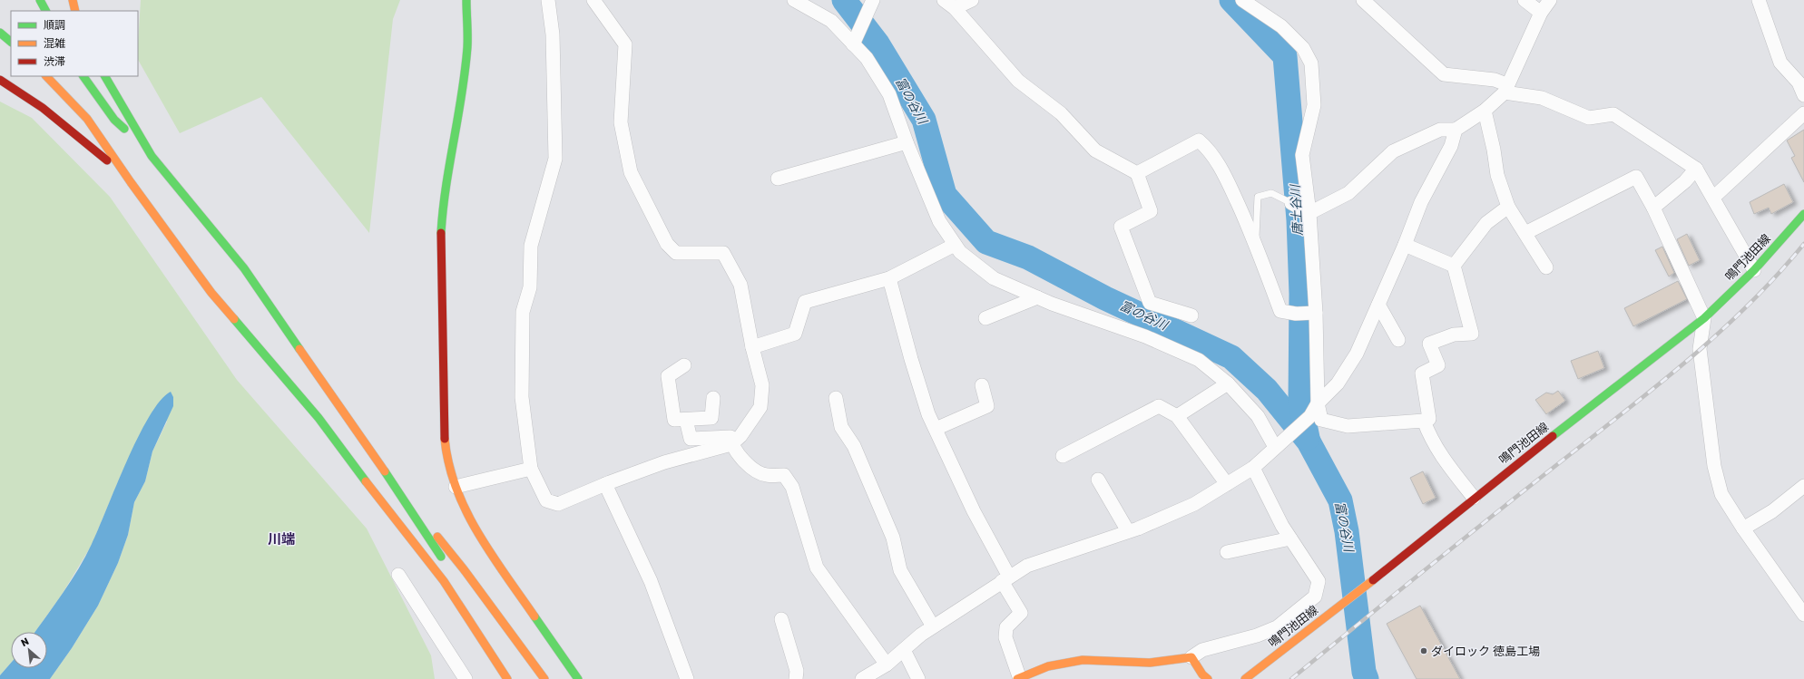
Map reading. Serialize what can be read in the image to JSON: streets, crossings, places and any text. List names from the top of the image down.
{
  "streets": {
    "main road": ["鳴門池田線"]
  },
  "districts": ["川端"],
  "water": ["富の谷川", "唐土谷川"],
  "places": ["ダイロック 徳島工場"],
  "legend": ["順調", "混雑", "渋滞"],
  "north": "top left"
}
